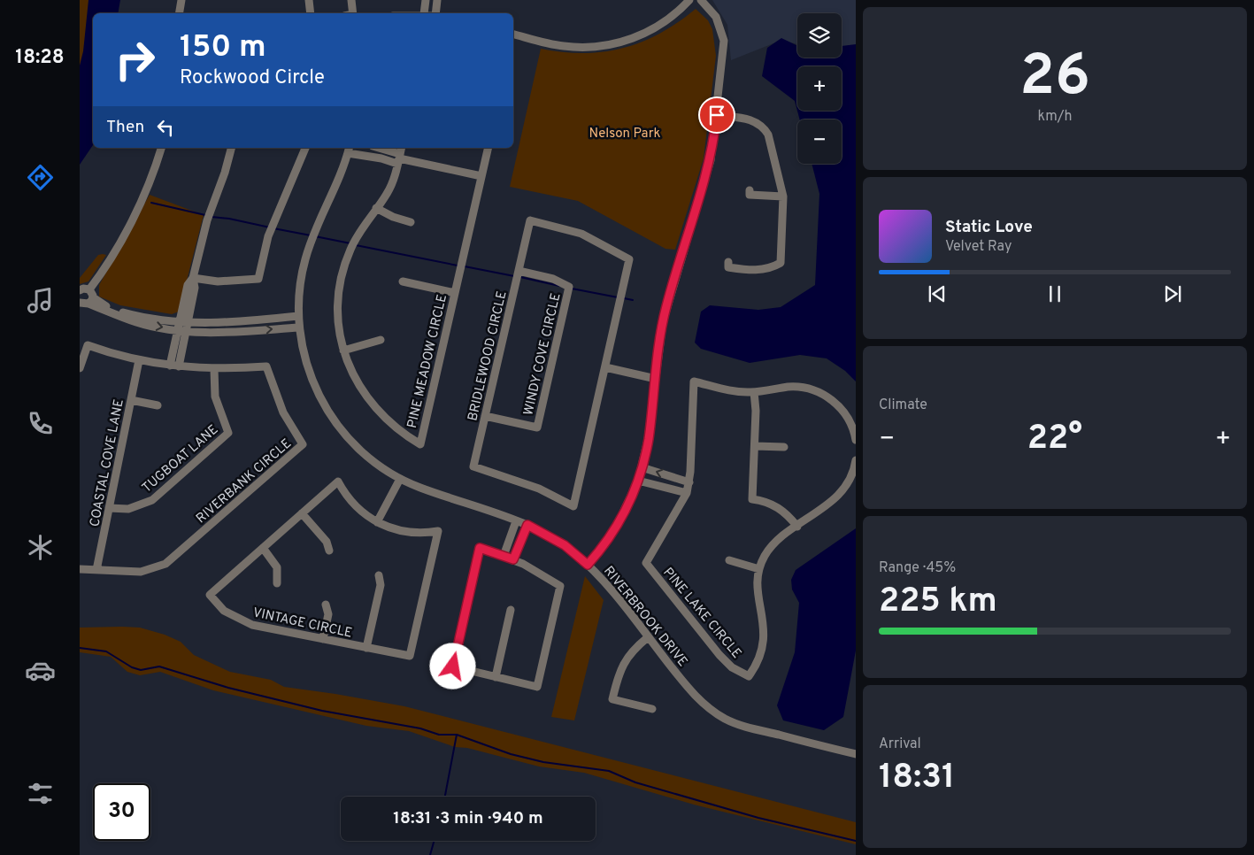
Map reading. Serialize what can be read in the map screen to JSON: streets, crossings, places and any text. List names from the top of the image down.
{
  "streets": {
    "street": [
      "WINDY COVE CIRCLE",
      "BRIDLEWOOD CIRCLE",
      "PINE MEADOW CIRCLE",
      "TUGBOAT LANE",
      "COASTAL COVE LANE",
      "RIVERBANK CIRCLE",
      "PINE LAKE CIRCLE",
      "RIVERBROOK DRIVE",
      "VINTAGE CIRCLE"
    ]
  },
  "crossings": [
    ["WINDY COVE CIRCLE", "BRIDLEWOOD CIRCLE"],
    ["TUGBOAT LANE", "COASTAL COVE LANE"],
    ["TUGBOAT LANE", "RIVERBANK CIRCLE"],
    ["COASTAL COVE LANE", "RIVERBANK CIRCLE"]
  ],
  "parks": ["Nelson Park"],
  "page": {
    "tabs": "18:28",
    "tile": [
      ["26", "km/h"],
      "Climate",
      ["Range · 45%", "225 km"],
      ["Arrival", "18:31"]
    ],
    "map_buttons": ["+", "−"],
    "turn": ["150 m", "Rockwood Circle"],
    "then": "Then",
    "song": ["Static Love", "Velvet Ray"],
    "heat": ["−", "22°", "+"],
    "limit": "30",
    "trip": "18:31 · 3 min · 940 m"
  }
}
